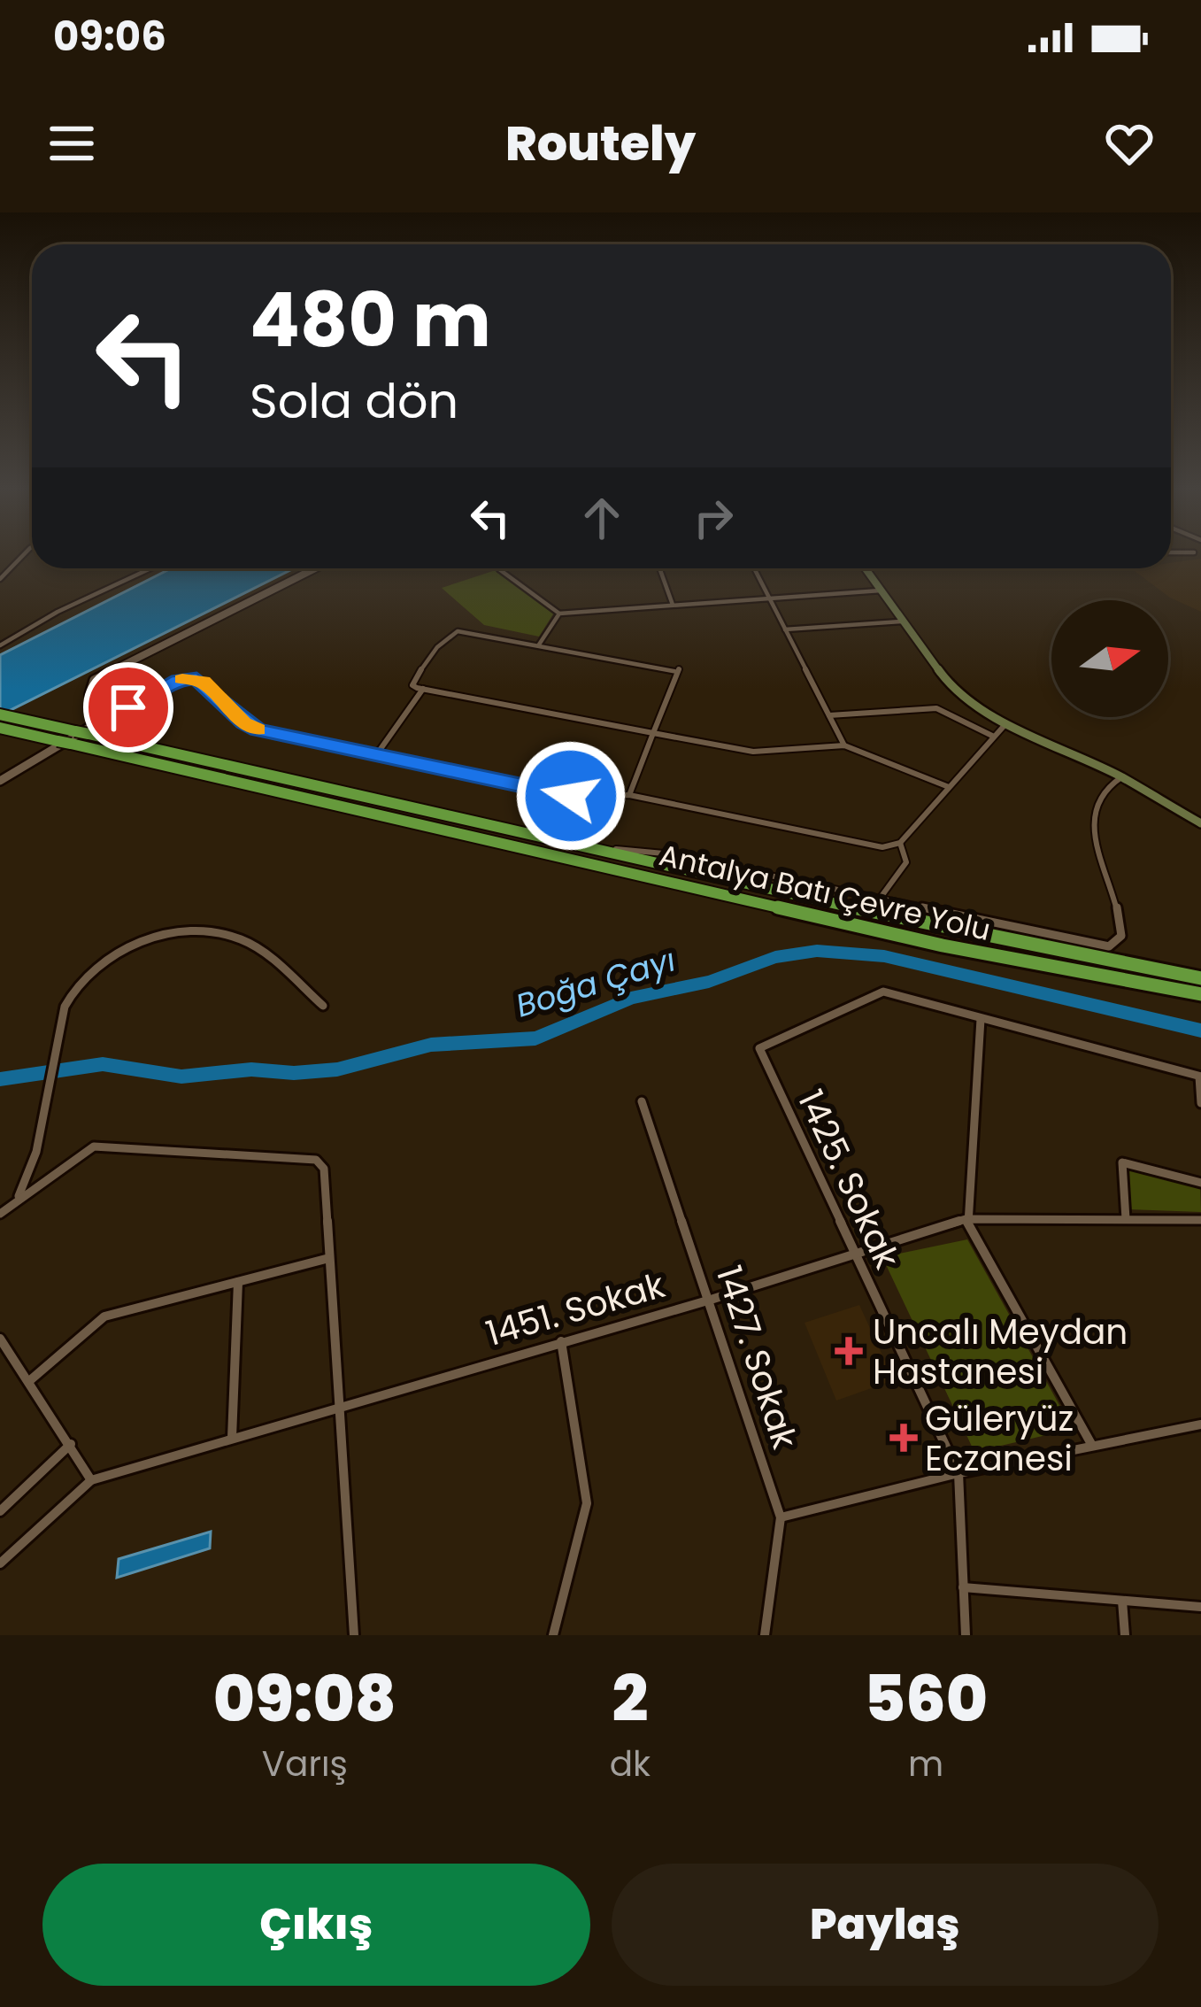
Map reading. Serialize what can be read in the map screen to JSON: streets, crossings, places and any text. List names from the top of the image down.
{
  "streets": {
    "highway": ["Antalya Batı Çevre Yolu"],
    "street": ["1425. Sokak", "1451. Sokak", "1427. Sokak"]
  },
  "crossings": [
    ["1425. Sokak", "1451. Sokak"],
    ["1451. Sokak", "1427. Sokak"]
  ],
  "water": ["Boğa Çayı"],
  "places": {
    "health": ["Uncalı Meydan Hastanesi", "Güleryüz Eczanesi"]
  },
  "north": "right",
  "page": {
    "status": "09:06",
    "header": "Routely",
    "turn": ["480 m", "Sola dön"],
    "eta": [
      "09:08",
      "Varış",
      "2",
      "dk",
      "560",
      "m"
    ],
    "buttons": ["Çıkış", "Paylaş"]
  }
}
